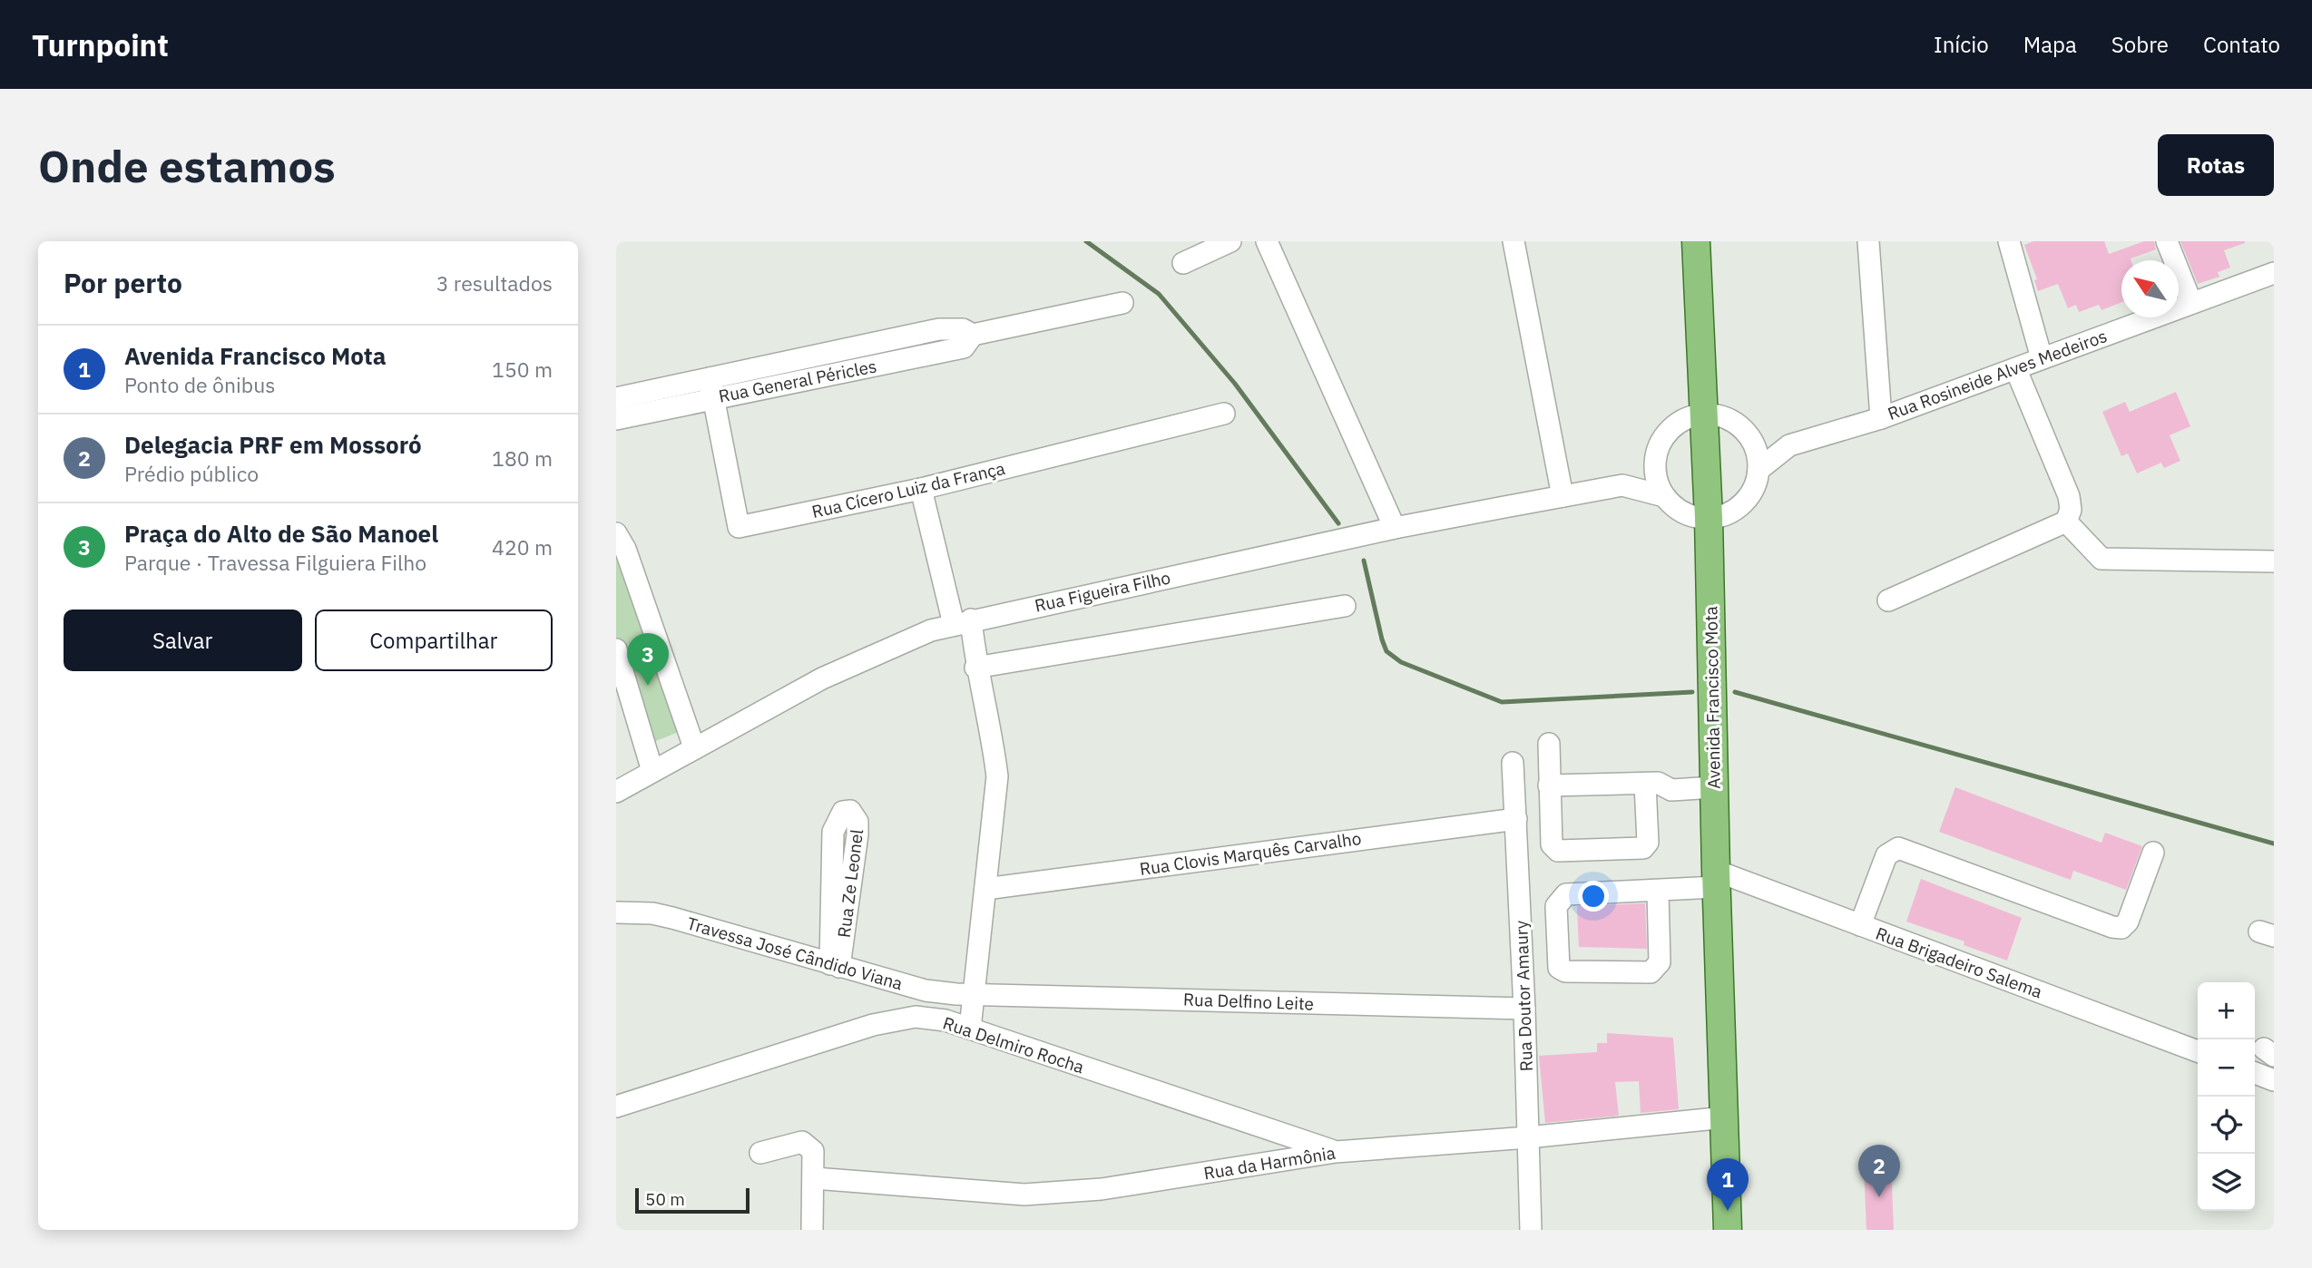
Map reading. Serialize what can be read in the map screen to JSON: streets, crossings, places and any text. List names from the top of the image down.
{
  "streets": {
    "main road": ["Avenida Francisco Mota"],
    "street": [
      "Rua Rosineide Alves Medeiros",
      "Rua General Péricles",
      "Rua Cícero Luiz da França",
      "Rua Figueira Filho",
      "Rua Clovis Marquês Carvalho",
      "Rua Ze Leonel",
      "Travessa José Cândido Viana",
      "Rua Brigadeiro Salema",
      "Rua Doutor Amaury",
      "Rua Delfino Leite",
      "Rua Delmiro Rocha",
      "Rua da Harmônia"
    ]
  },
  "crossings": [
    ["Rua General Péricles", "Rua Cícero Luiz da França"],
    ["Avenida Francisco Mota", "Rua Brigadeiro Salema"],
    ["Avenida Francisco Mota", "Rua da Harmônia"],
    ["Rua Clovis Marquês Carvalho", "Rua Doutor Amaury"],
    ["Rua Ze Leonel", "Travessa José Cândido Viana"],
    ["Travessa José Cândido Viana", "Rua Delfino Leite"],
    ["Rua Doutor Amaury", "Rua Delfino Leite"],
    ["Rua Doutor Amaury", "Rua da Harmônia"],
    ["Rua Delmiro Rocha", "Rua da Harmônia"]
  ],
  "scale_bar": "50 m",
  "north": "top left",
  "page": {
    "header": "Turnpoint",
    "nav": [
      "Início",
      "Mapa",
      "Sobre",
      "Contato"
    ],
    "buttons": [
      "Rotas",
      ["Salvar", "Compartilhar"]
    ],
    "title": "Onde estamos",
    "heading": ["Por perto", "3 resultados"],
    "list": [
      {
        "mark": "1",
        "name": "Avenida Francisco Mota",
        "note": "Ponto de ônibus",
        "value": "150 m"
      },
      {
        "mark": "2",
        "name": "Delegacia PRF em Mossoró",
        "note": "Prédio público",
        "value": "180 m"
      },
      {
        "mark": "3",
        "name": "Praça do Alto de São Manoel",
        "note": "Parque · Travessa Filguiera Filho",
        "value": "420 m"
      }
    ],
    "pins": ["3", "2", "1"],
    "map_buttons": ["+", "−"],
    "scale": "50 m"
  }
}
